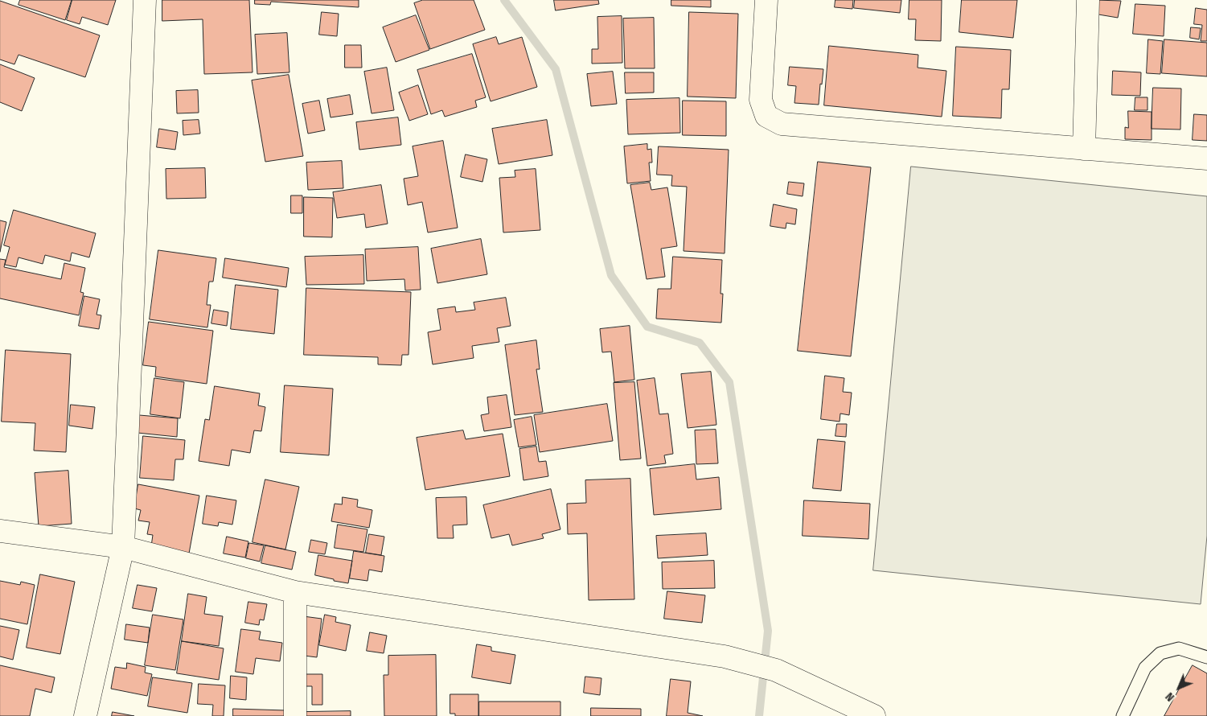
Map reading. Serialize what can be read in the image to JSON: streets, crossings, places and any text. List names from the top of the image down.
{
  "north": "bottom left"
}
